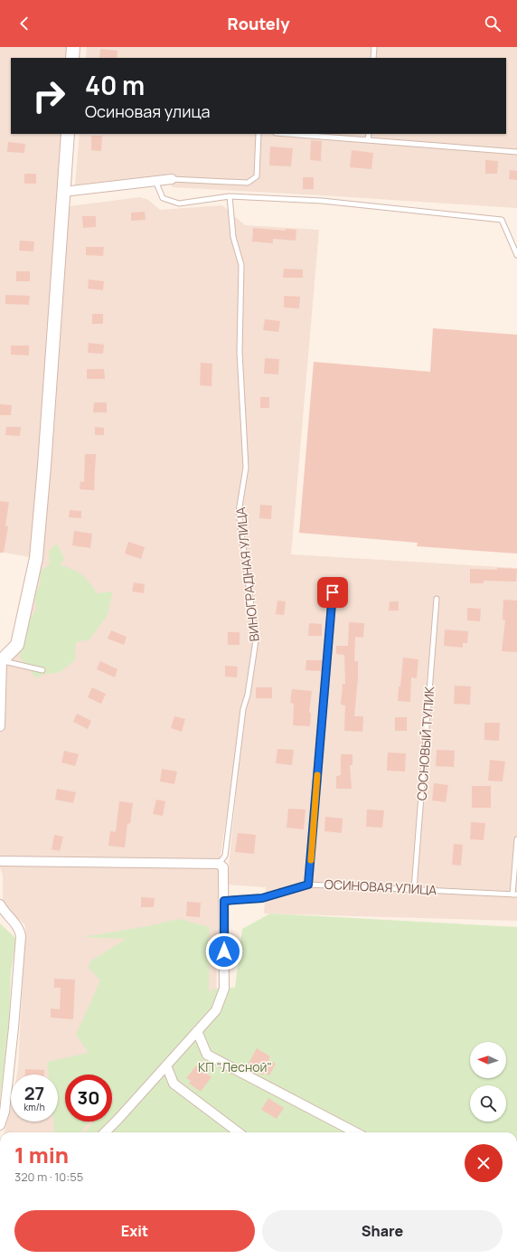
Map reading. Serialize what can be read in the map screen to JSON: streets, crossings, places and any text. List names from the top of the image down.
{
  "streets": {
    "lane": ["ВИНОГРАДНАЯ УЛИЦА", "СОСНОВЫЙ ТУПИК", "ОСИНОВАЯ УЛИЦА"]
  },
  "crossings": [
    ["СОСНОВЫЙ ТУПИК", "ОСИНОВАЯ УЛИЦА"]
  ],
  "parks": ["КП \"Лесной\""],
  "north": "left",
  "page": {
    "header": "Routely",
    "turn": ["40 m", "Осиновая улица"],
    "speed": "27 km/h",
    "limit": "30",
    "heading": ["1 min", "320 m · 10:55"],
    "buttons": ["Exit", "Share"]
  }
}
